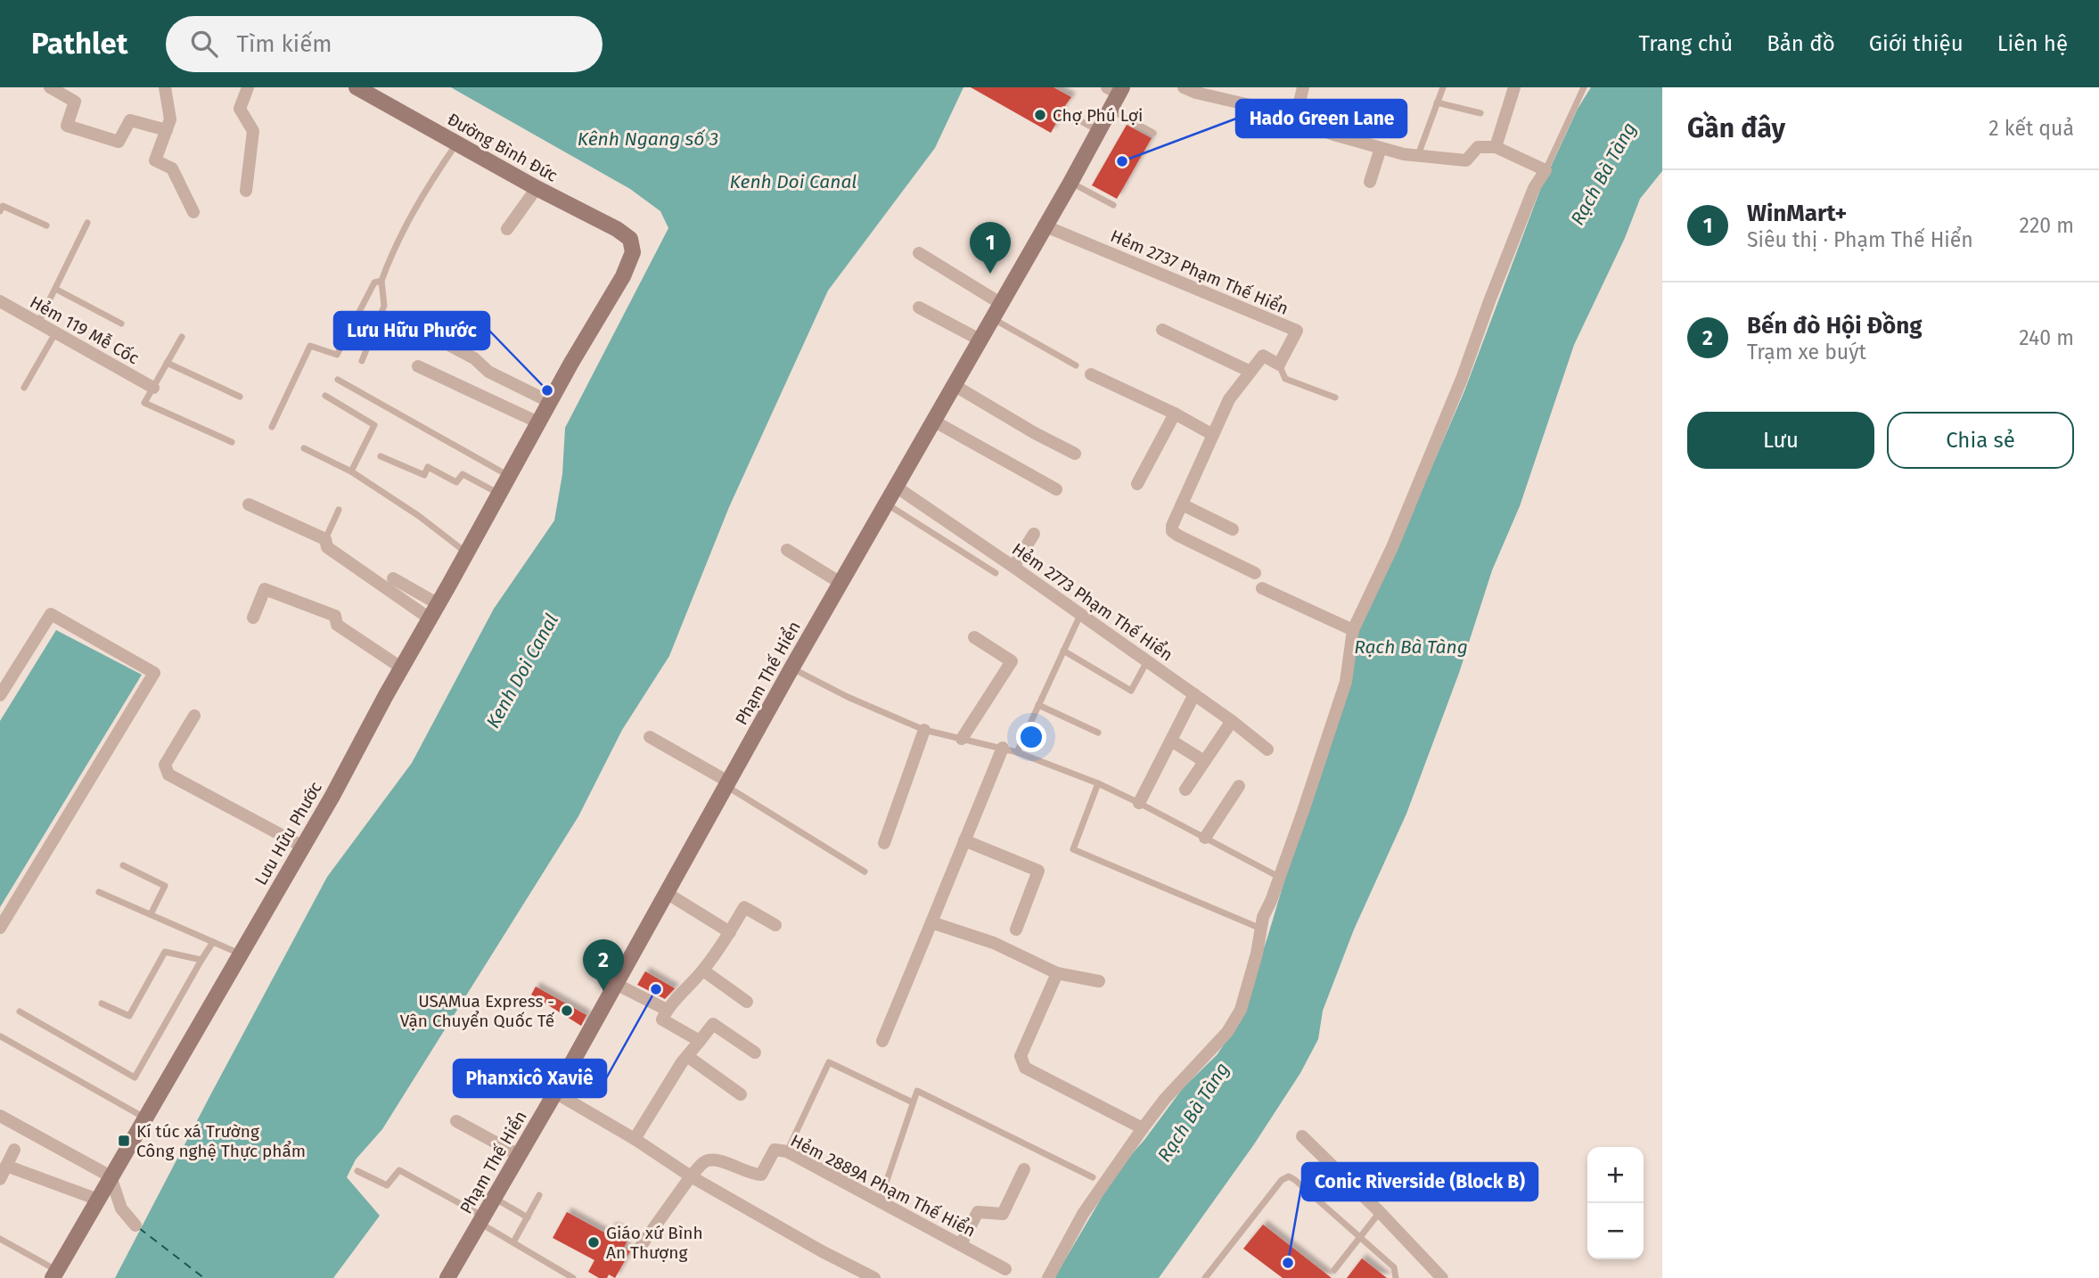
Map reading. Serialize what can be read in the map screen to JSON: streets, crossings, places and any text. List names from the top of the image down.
{
  "streets": {
    "street": [
      "Đường Bình Đức",
      "Hẻm 2737 Phạm Thế Hiển",
      "Hẻm 119 Mễ Cốc",
      "Hẻm 2773 Phạm Thế Hiển",
      "Phạm Thế Hiển",
      "Lưu Hữu Phước",
      "Hẻm 2889A Phạm Thế Hiển"
    ]
  },
  "crossings": [
    ["Đường Bình Đức", "Lưu Hữu Phước"],
    ["Hẻm 2737 Phạm Thế Hiển", "Phạm Thế Hiển"],
    ["Hẻm 2773 Phạm Thế Hiển", "Phạm Thế Hiển"]
  ],
  "water": ["Kênh Ngang số 3", "Rạch Bà Tàng", "Kenh Doi Canal"],
  "places": {
    "other": [
      "Chợ Phú Lợi",
      "Hado Green Lane",
      "Lưu Hữu Phước",
      "Phanxicô Xaviê",
      "USAMua Express - Vận Chuyển Quốc Tế",
      "Giáo xứ Bình An Thượng",
      "Conic Riverside (Block B)"
    ],
    "transit": ["Kí túc xá Trường Công nghệ Thực phẩm"]
  },
  "page": {
    "header": "Pathlet",
    "search": "Tìm kiếm",
    "nav": [
      "Trang chủ",
      "Bản đồ",
      "Giới thiệu",
      "Liên hệ"
    ],
    "heading": ["Gần đây", "2 kết quả"],
    "list": [
      {
        "mark": "1",
        "name": "WinMart+",
        "note": "Siêu thị · Phạm Thế Hiển",
        "value": "220 m"
      },
      {
        "mark": "2",
        "name": "Bến đò Hội Đồng",
        "note": "Trạm xe buýt",
        "value": "240 m"
      }
    ],
    "pins": ["1", "2"],
    "buttons": ["Lưu", "Chia sẻ"],
    "map_buttons": ["+", "−"]
  }
}
